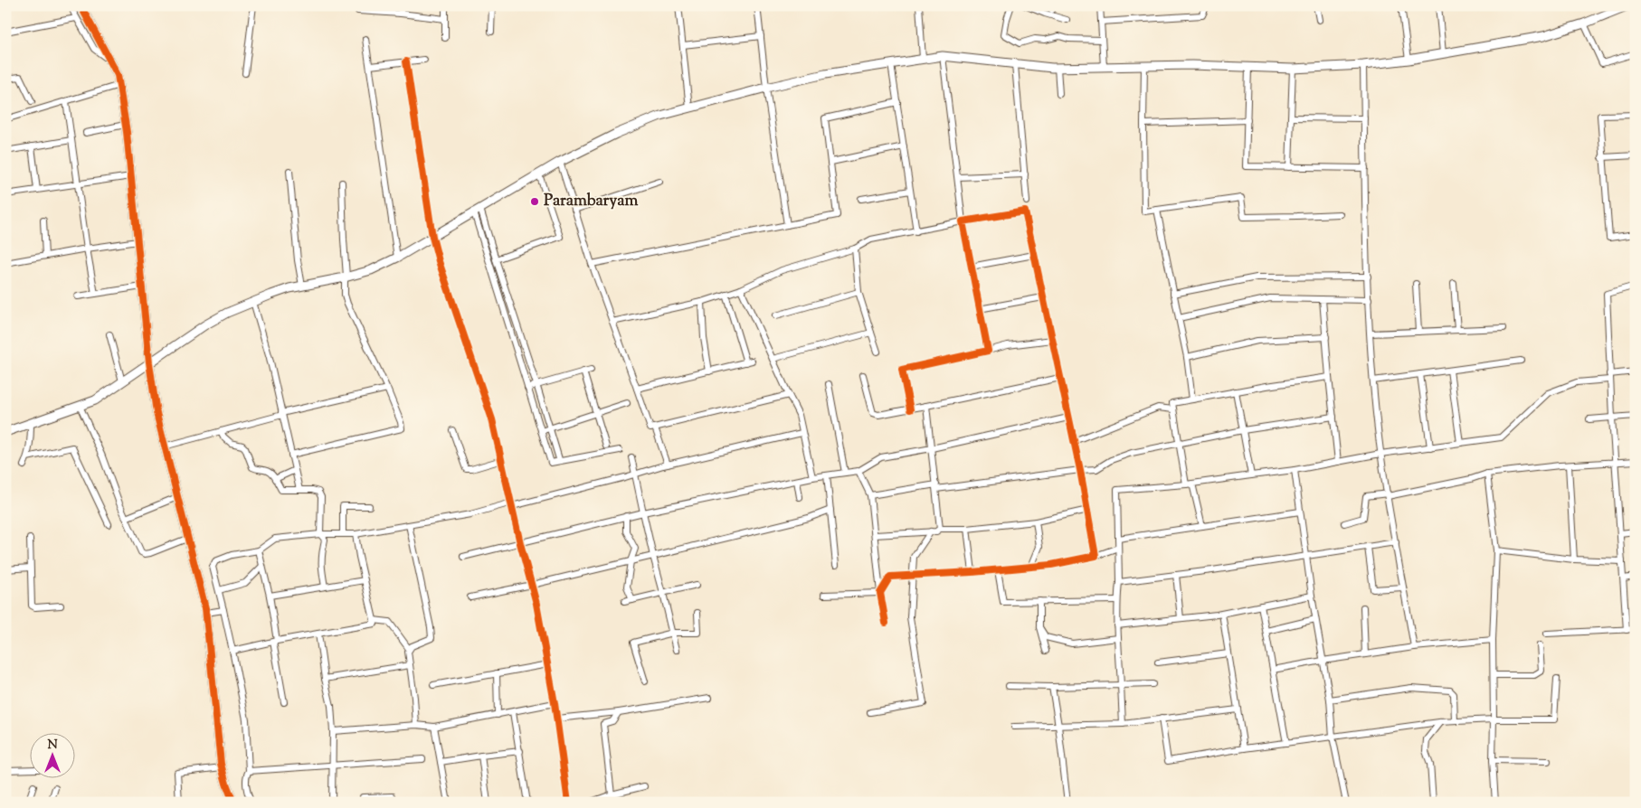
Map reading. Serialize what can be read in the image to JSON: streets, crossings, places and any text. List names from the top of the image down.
{
  "places": ["Parambaryam"],
  "north": "top"
}
